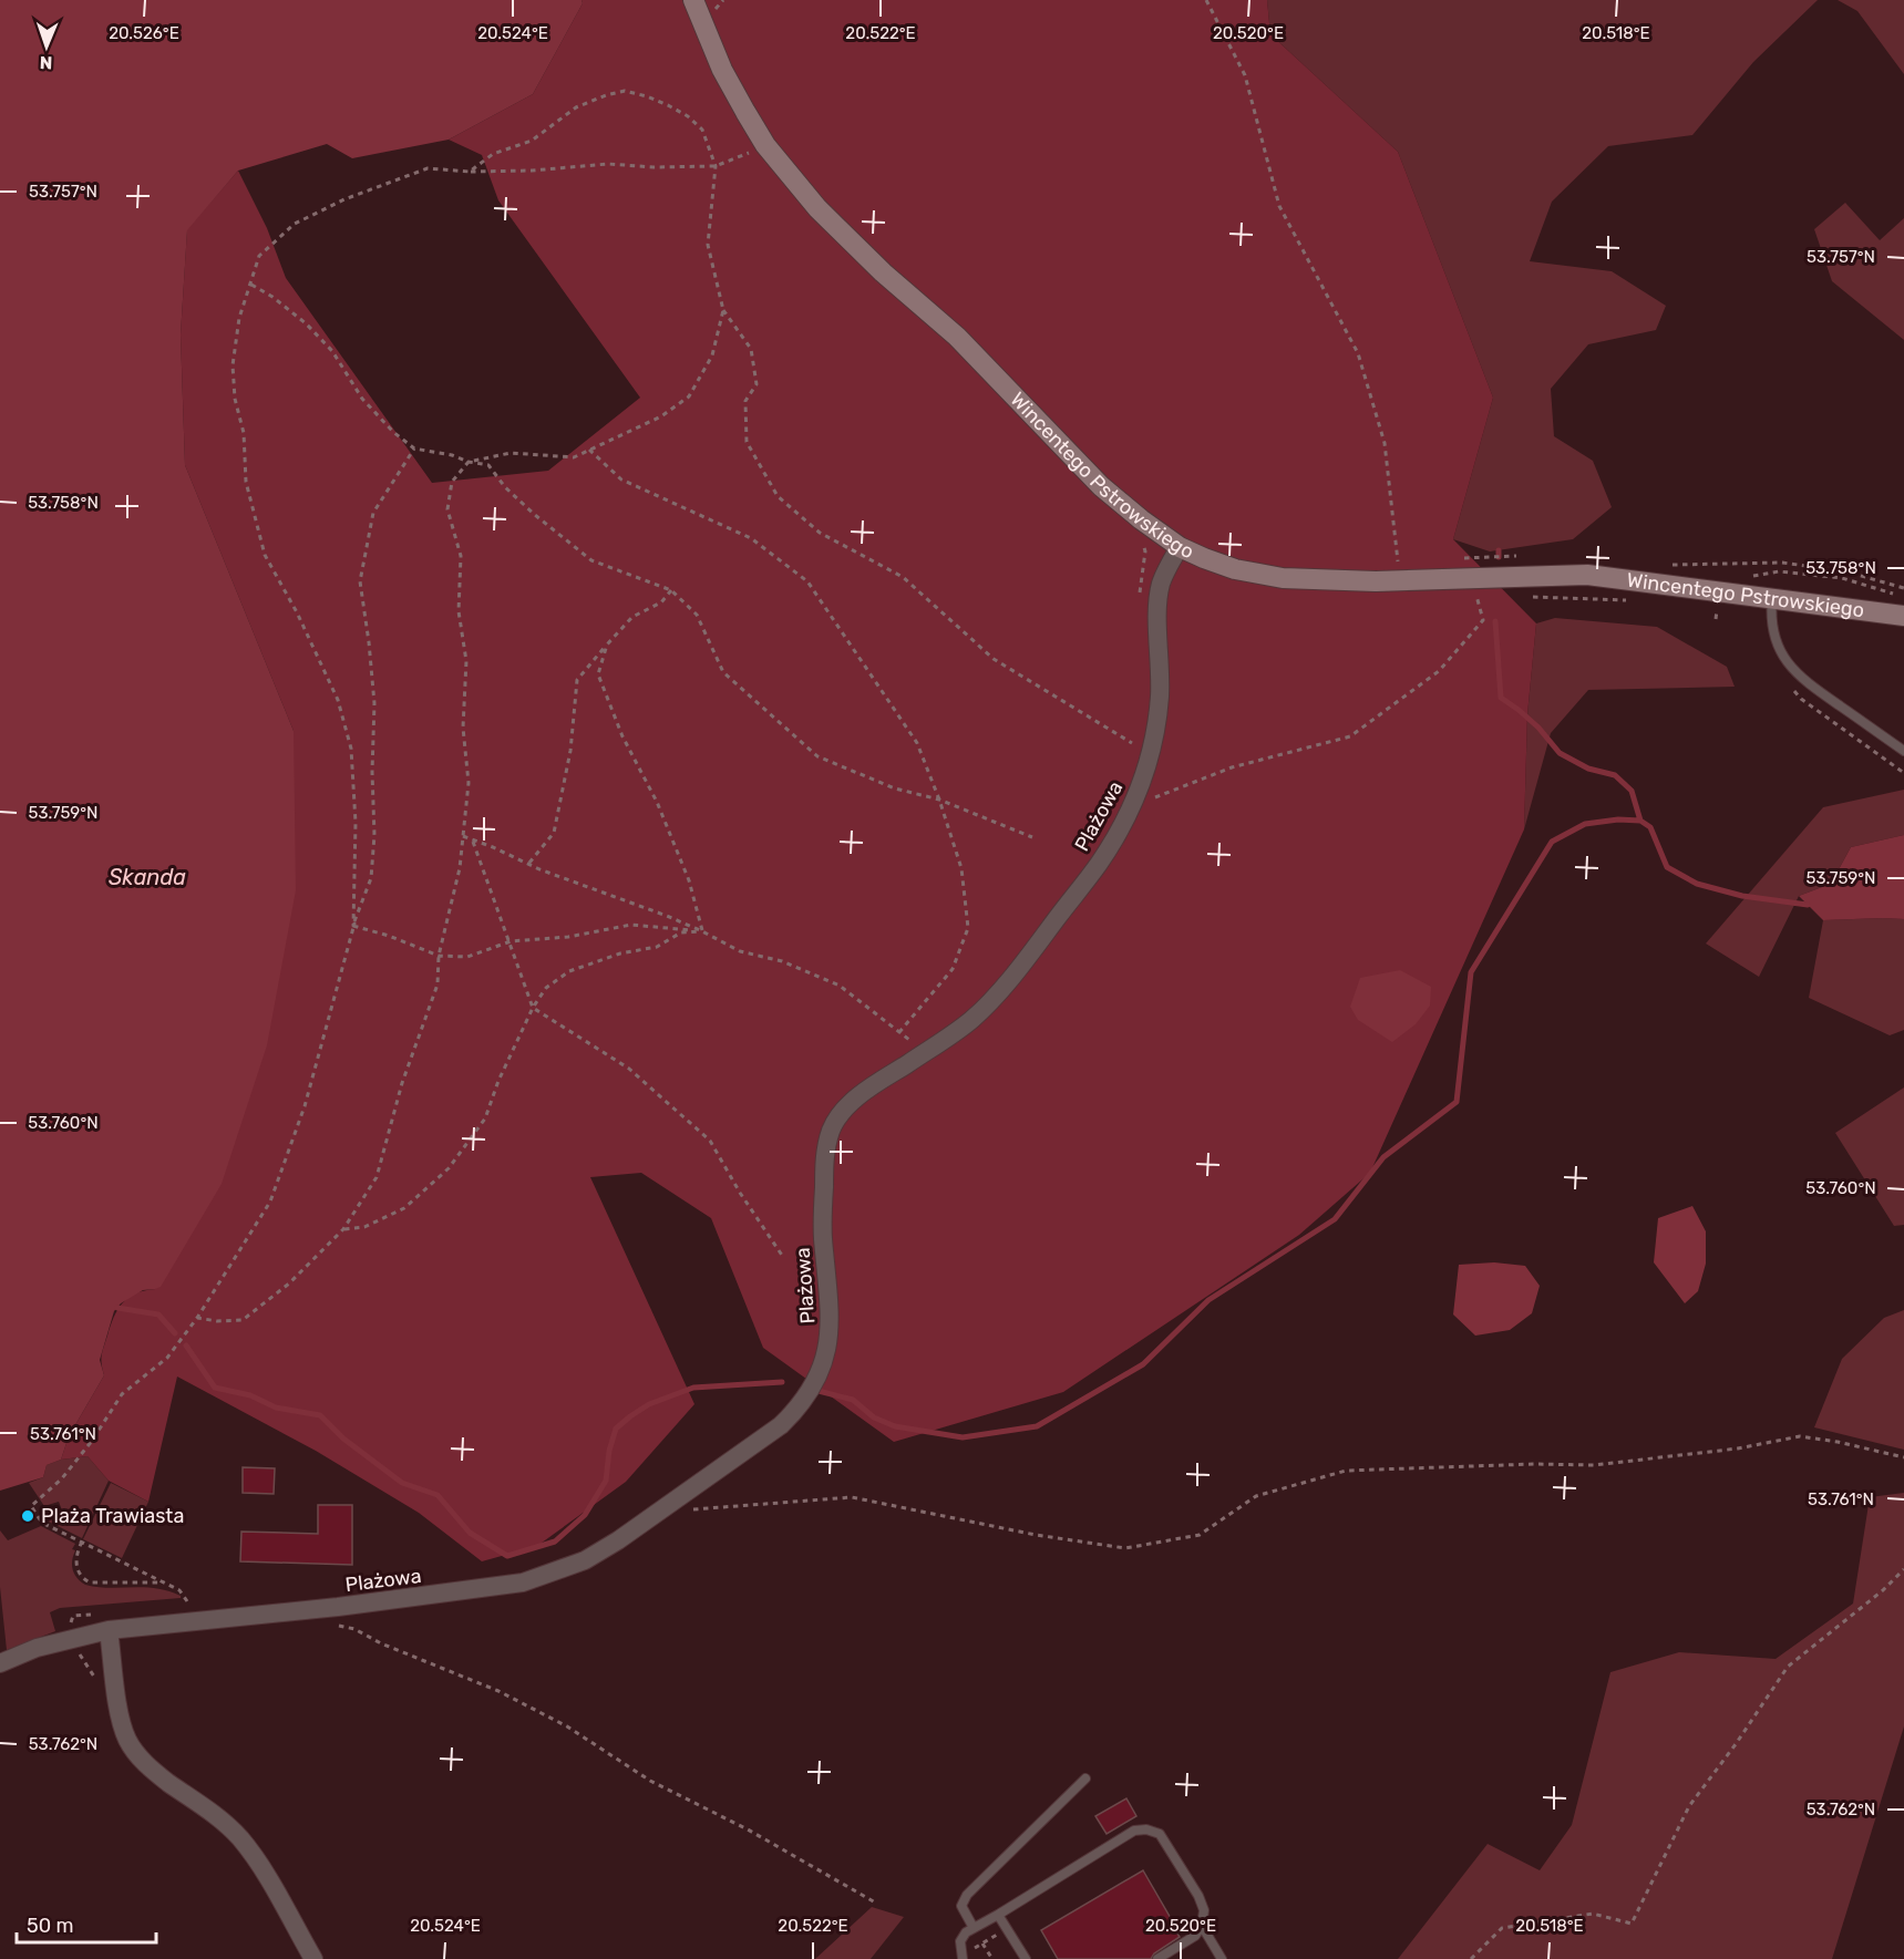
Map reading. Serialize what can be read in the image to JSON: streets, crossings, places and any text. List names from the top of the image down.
{
  "streets": {
    "street": ["Wincentego Pstrowskiego", "Plażowa"]
  },
  "crossings": [
    ["Wincentego Pstrowskiego", "Plażowa"]
  ],
  "water": ["Skanda"],
  "places": ["Plaża Trawiasta"],
  "scale_bar": "50 m",
  "north": "bottom",
  "coordinates": [
    "20.526°E",
    "20.524°E",
    "20.522°E",
    "20.520°E",
    "20.518°E",
    "53.757°N",
    "53.758°N",
    "53.759°N",
    "53.760°N",
    "53.761°N",
    "53.762°N"
  ]
}
